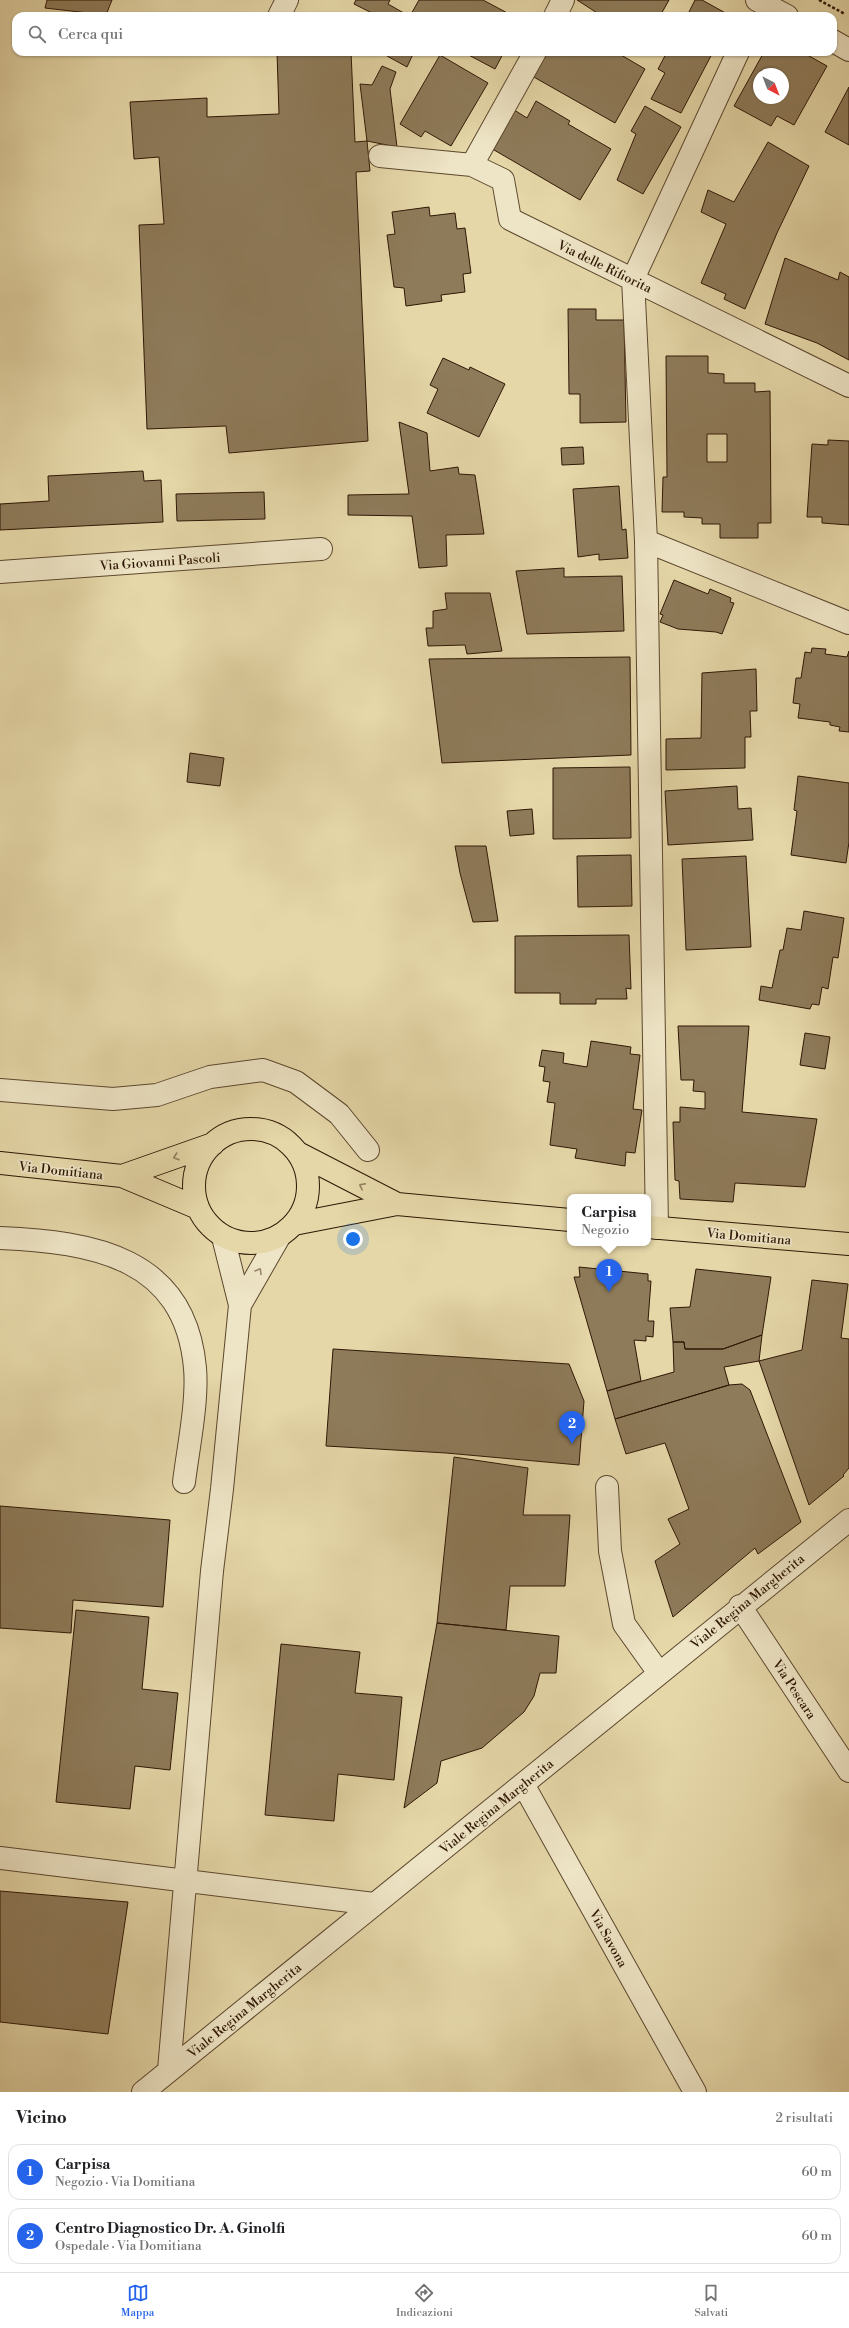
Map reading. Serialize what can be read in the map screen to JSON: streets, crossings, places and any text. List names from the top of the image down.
{
  "streets": {
    "main road": ["Via Domitiana"],
    "street": [
      "Via delle Rifiorita",
      "Via Giovanni Pascoli",
      "Viale Regina Margherita",
      "Via Pescara",
      "Via Savona"
    ]
  },
  "crossings": [
    ["Viale Regina Margherita", "Via Pescara"],
    ["Viale Regina Margherita", "Via Savona"]
  ],
  "north": "bottom right",
  "page": {
    "search": "Cerca qui",
    "popup": ["Carpisa", "Negozio"],
    "pins": ["1", "2"],
    "heading": ["Vicino", "2 risultati"],
    "list": [
      {
        "mark": "1",
        "name": "Carpisa",
        "note": "Negozio · Via Domitiana",
        "value": "60 m"
      },
      {
        "mark": "2",
        "name": "Centro Diagnostico Dr. A. Ginolfi",
        "note": "Ospedale · Via Domitiana",
        "value": "60 m"
      }
    ],
    "nav": ["Mappa", "Indicazioni", "Salvati"]
  }
}
